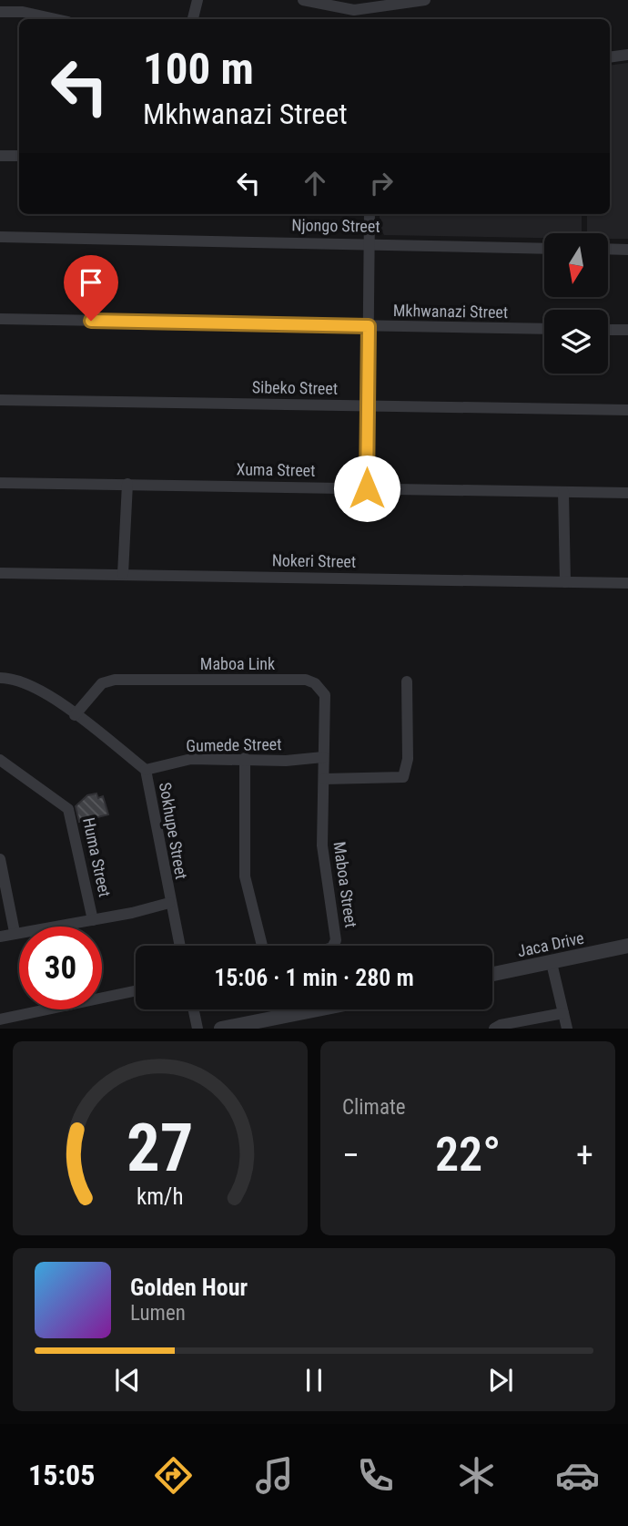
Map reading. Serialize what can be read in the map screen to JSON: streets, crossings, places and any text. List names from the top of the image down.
{
  "streets": {
    "street": [
      "Njongo Street",
      "Mkhwanazi Street",
      "Sibeko Street",
      "Xuma Street",
      "Nokeri Street",
      "Maboa Link",
      "Gumede Street",
      "Sokhupe Street",
      "Huma Street",
      "Maboa Street",
      "Jaca Drive"
    ]
  },
  "crossings": [
    ["Maboa Link", "Gumede Street"],
    ["Maboa Link", "Sokhupe Street"],
    ["Maboa Link", "Maboa Street"],
    ["Gumede Street", "Sokhupe Street"]
  ],
  "north": "bottom",
  "page": {
    "turn": ["100 m", "Mkhwanazi Street"],
    "limit": "30",
    "trip": "15:06 · 1 min · 280 m",
    "tile": "Climate",
    "heat": ["−", "22°", "+"],
    "song": ["Golden Hour", "Lumen"],
    "tabs": "15:05",
    "gauge": ["27", "km/h"]
  }
}
